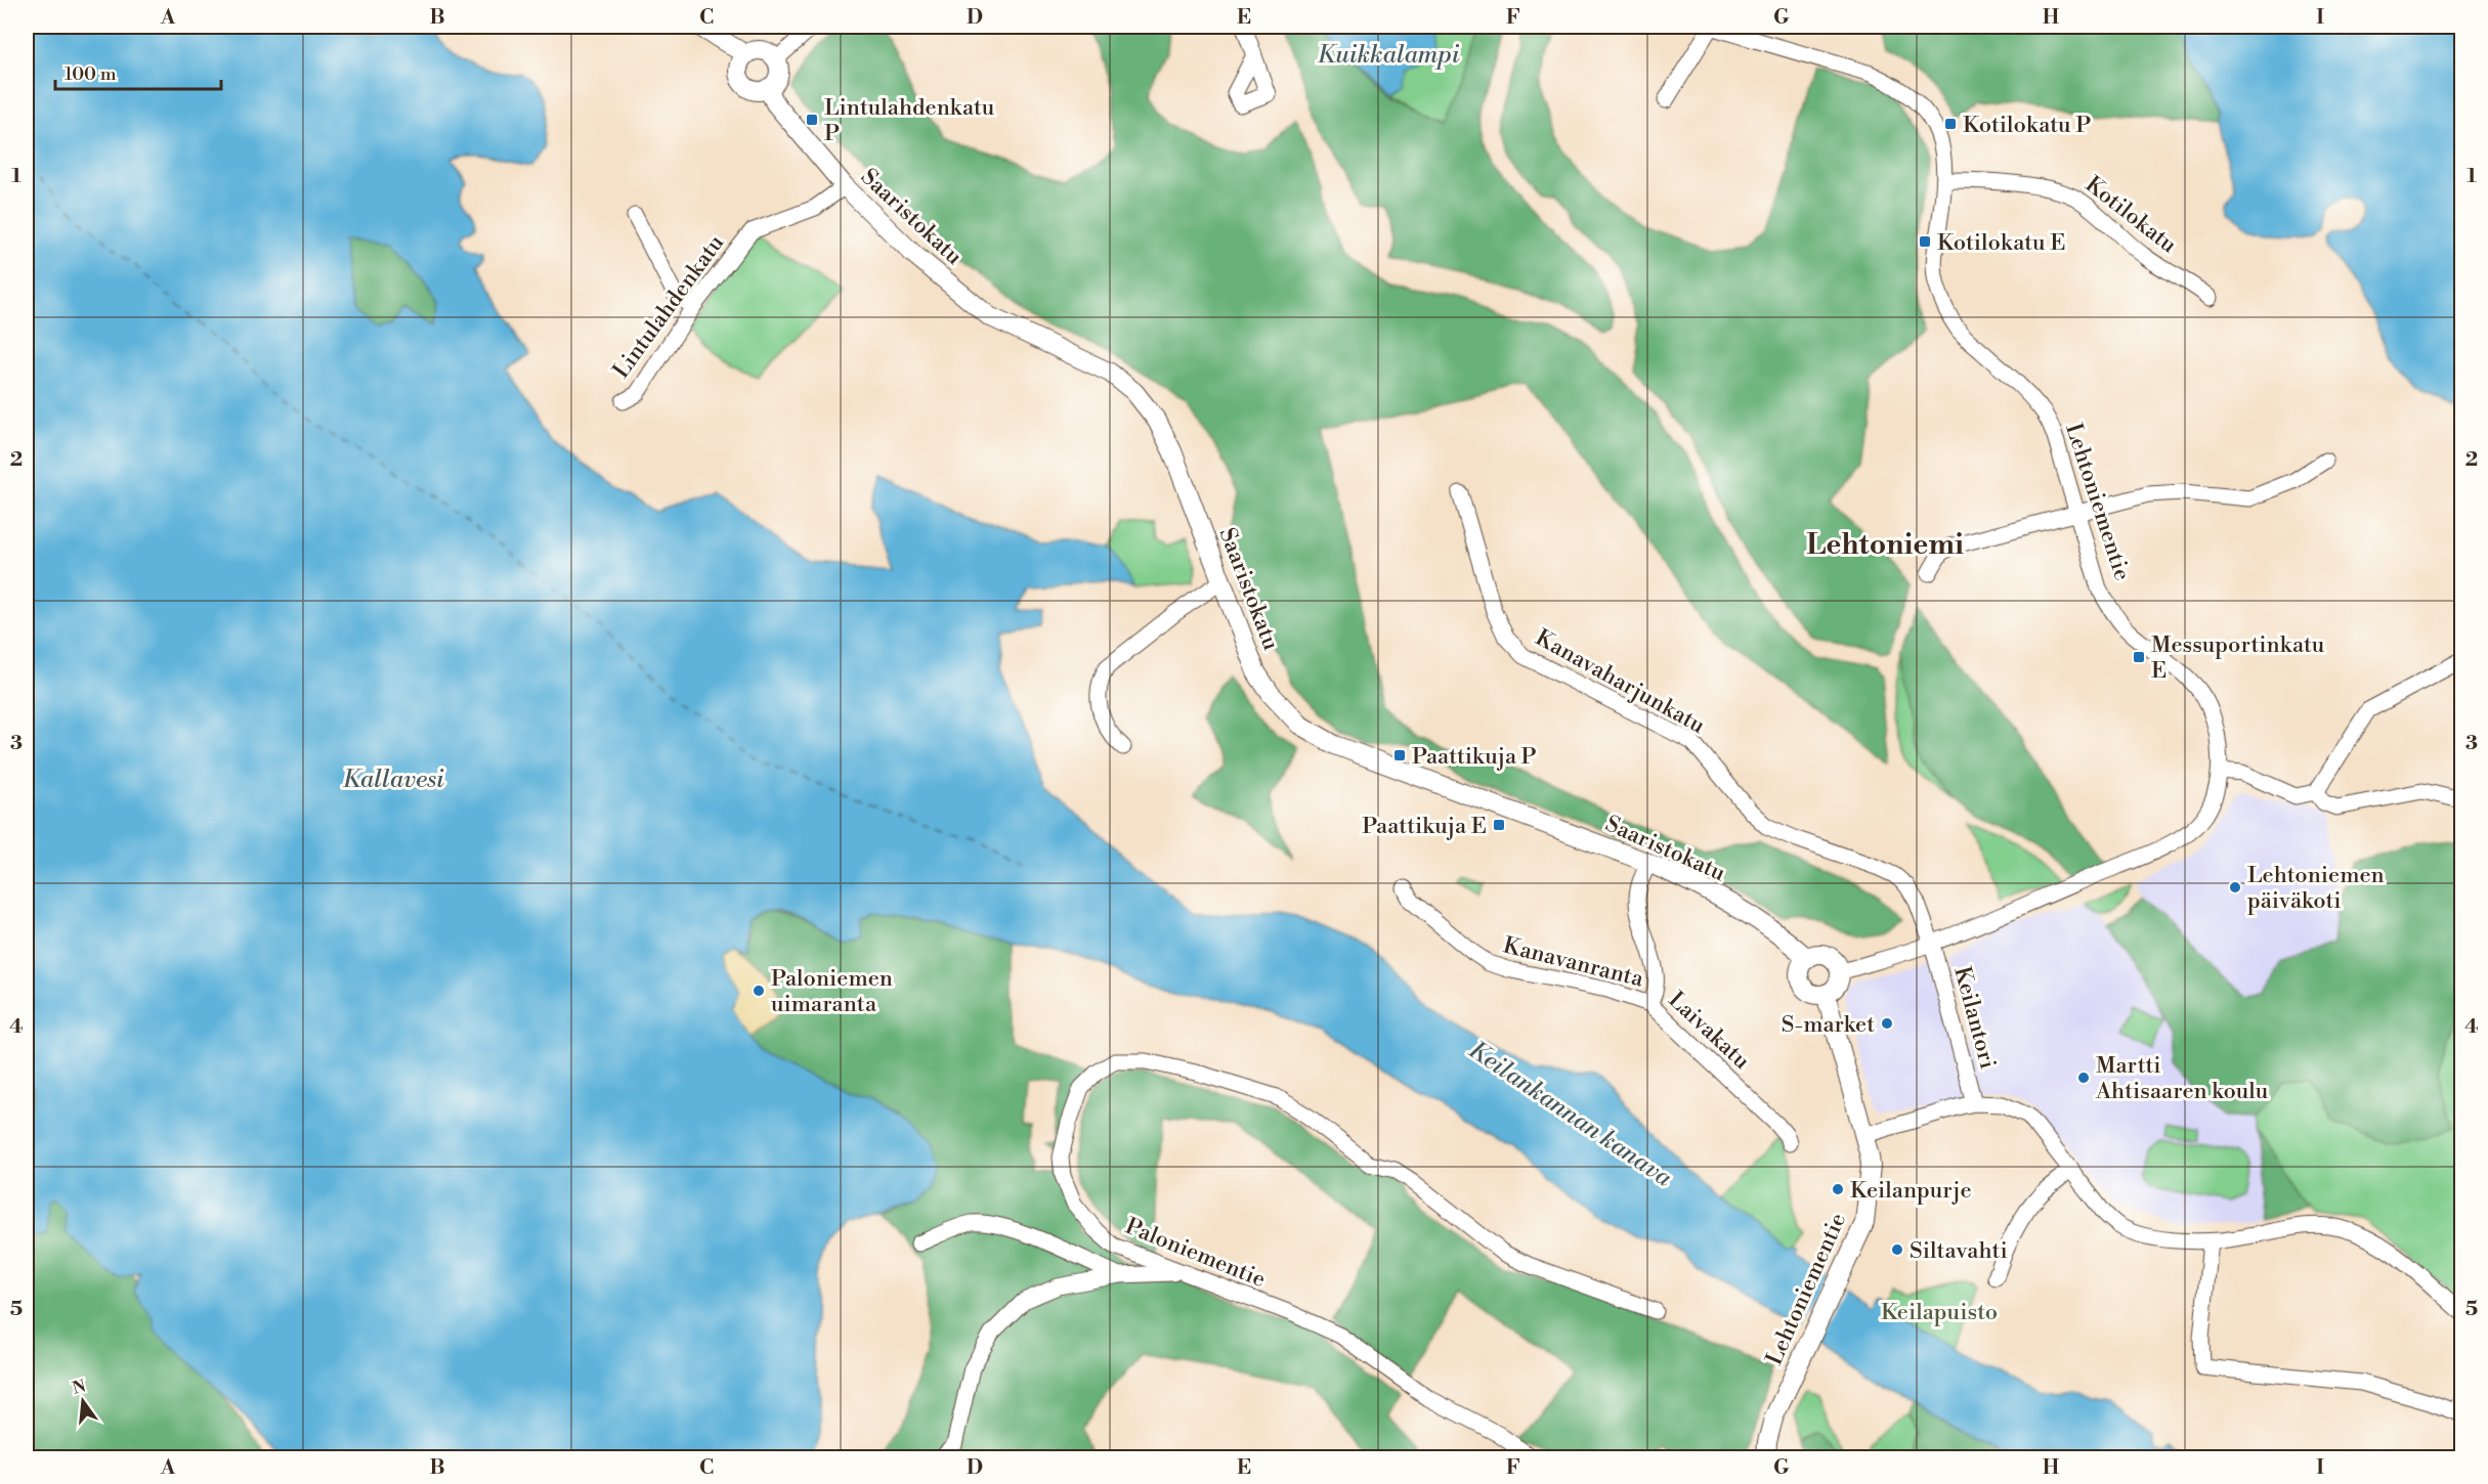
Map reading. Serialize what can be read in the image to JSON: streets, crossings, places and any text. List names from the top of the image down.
{
  "streets": {
    "main road": ["Saaristokatu", "Lehtoniementie"],
    "street": [
      "Kotilokatu",
      "Lintulahdenkatu",
      "Kanavaharjunkatu",
      "Kanavanranta",
      "Keilantori",
      "Laivakatu",
      "Paloniementie"
    ]
  },
  "crossings": [
    ["Kotilokatu", "Lehtoniementie"],
    ["Saaristokatu", "Lintulahdenkatu"],
    ["Saaristokatu", "Lehtoniementie"],
    ["Saaristokatu", "Laivakatu"],
    ["Lehtoniementie", "Kanavaharjunkatu"],
    ["Lehtoniementie", "Keilantori"],
    ["Kanavaharjunkatu", "Keilantori"],
    ["Kanavanranta", "Laivakatu"]
  ],
  "districts": ["Lehtoniemi"],
  "water": ["Kuikkalampi", "Kallavesi", "Keilankannan kanava"],
  "parks": ["Keilapuisto"],
  "places": {
    "transit": [
      "Lintulahdenkatu P",
      "Kotilokatu P",
      "Kotilokatu E",
      "Messuportinkatu E",
      "Paattikuja P",
      "Paattikuja E"
    ],
    "other": [
      "Lehtoniemen päiväkoti",
      "Paloniemen uimaranta",
      "S-market",
      "Martti Ahtisaaren koulu",
      "Keilanpurje",
      "Siltavahti"
    ]
  },
  "scale_bar": "100 m",
  "north": "top",
  "grid": {
    "columns": [
      "A",
      "B",
      "C",
      "D",
      "E",
      "F",
      "G",
      "H",
      "I"
    ],
    "rows": [
      "1",
      "2",
      "3",
      "4",
      "5"
    ]
  }
}
